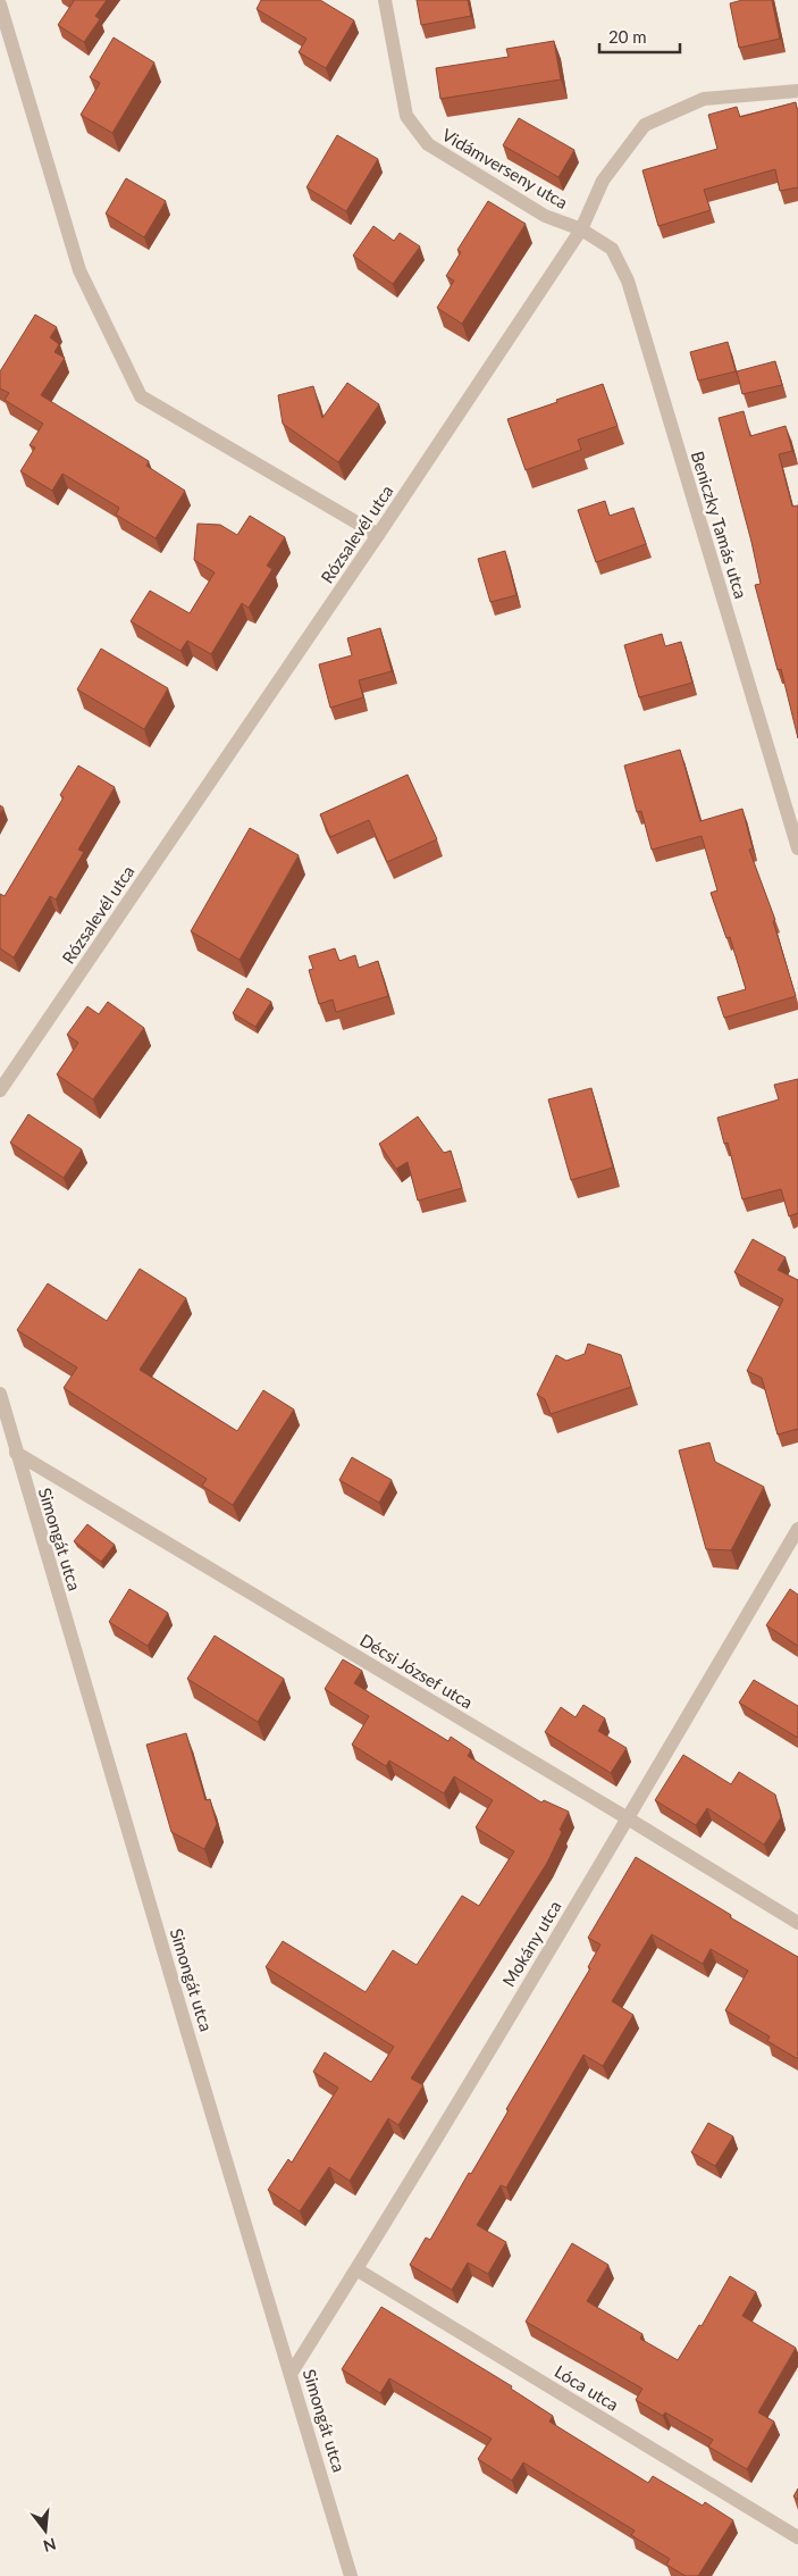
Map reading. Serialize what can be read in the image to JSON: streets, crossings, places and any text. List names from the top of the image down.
{
  "streets": {
    "street": [
      "Vidámverseny utca",
      "Beniczky Tamás utca",
      "Rózsalevél utca",
      "Simongát utca",
      "Décsi József utca",
      "Mokány utca",
      "Lóca utca"
    ]
  },
  "crossings": [
    ["Vidámverseny utca", "Beniczky Tamás utca"],
    ["Vidámverseny utca", "Rózsalevél utca"],
    ["Beniczky Tamás utca", "Rózsalevél utca"],
    ["Simongát utca", "Décsi József utca"],
    ["Simongát utca", "Mokány utca"],
    ["Décsi József utca", "Mokány utca"],
    ["Mokány utca", "Lóca utca"]
  ],
  "scale_bar": "20 m",
  "north": "bottom"
}
